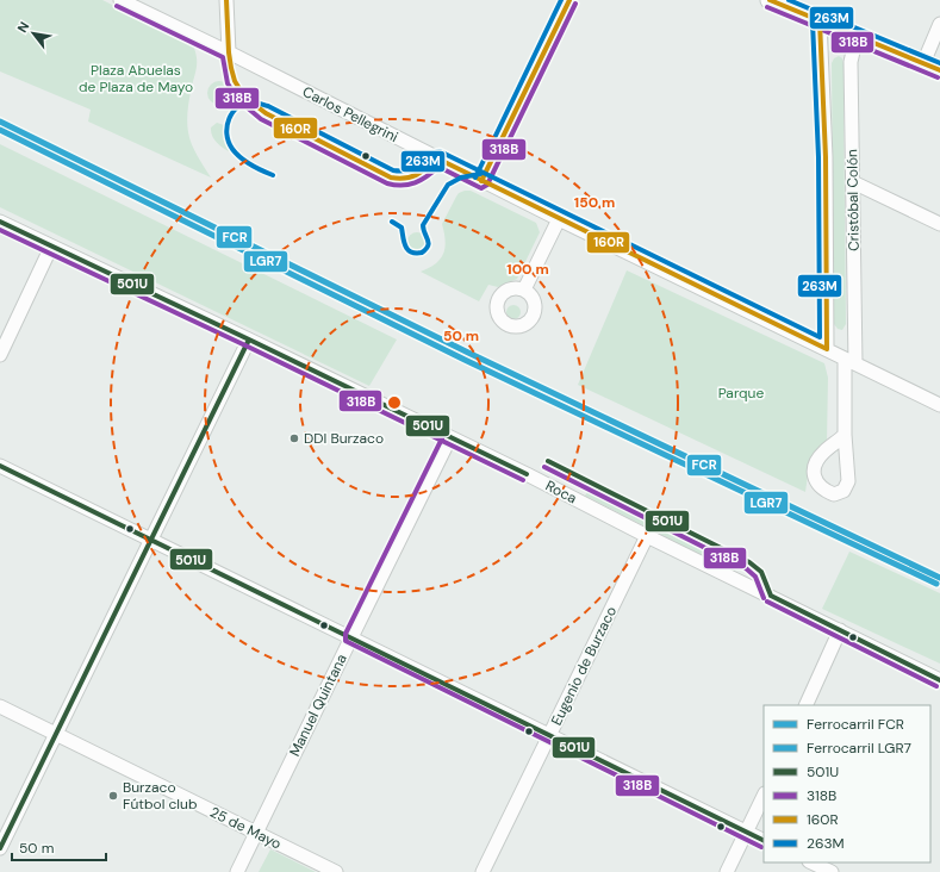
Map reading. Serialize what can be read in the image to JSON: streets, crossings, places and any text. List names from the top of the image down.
{
  "streets": {
    "street": [
      "Carlos Pellegrini",
      "Cristóbal Colón",
      "Roca",
      "Eugenio de Burzaco",
      "Manuel Quintana",
      "25 de Mayo"
    ]
  },
  "crossings": [
    ["Carlos Pellegrini", "Cristóbal Colón"],
    ["Roca", "Eugenio de Burzaco"],
    ["Roca", "Manuel Quintana"],
    ["Manuel Quintana", "25 de Mayo"]
  ],
  "parks": ["Plaza Abuelas de Plaza de Mayo", "Parque"],
  "places": ["DDI Burzaco", "Burzaco Fútbol club"],
  "lines": [
    "transit line 160R",
    "transit line 263M",
    "transit line 318B",
    "rail line FCR",
    "rail line LGR7",
    "transit line 501U"
  ],
  "legend": [
    "Ferrocarril FCR",
    "Ferrocarril LGR7",
    "501U",
    "318B",
    "160R",
    "263M"
  ],
  "scale_bar": "50 m",
  "north": "top left",
  "rings": ["150 m", "100 m", "50 m"]
}
